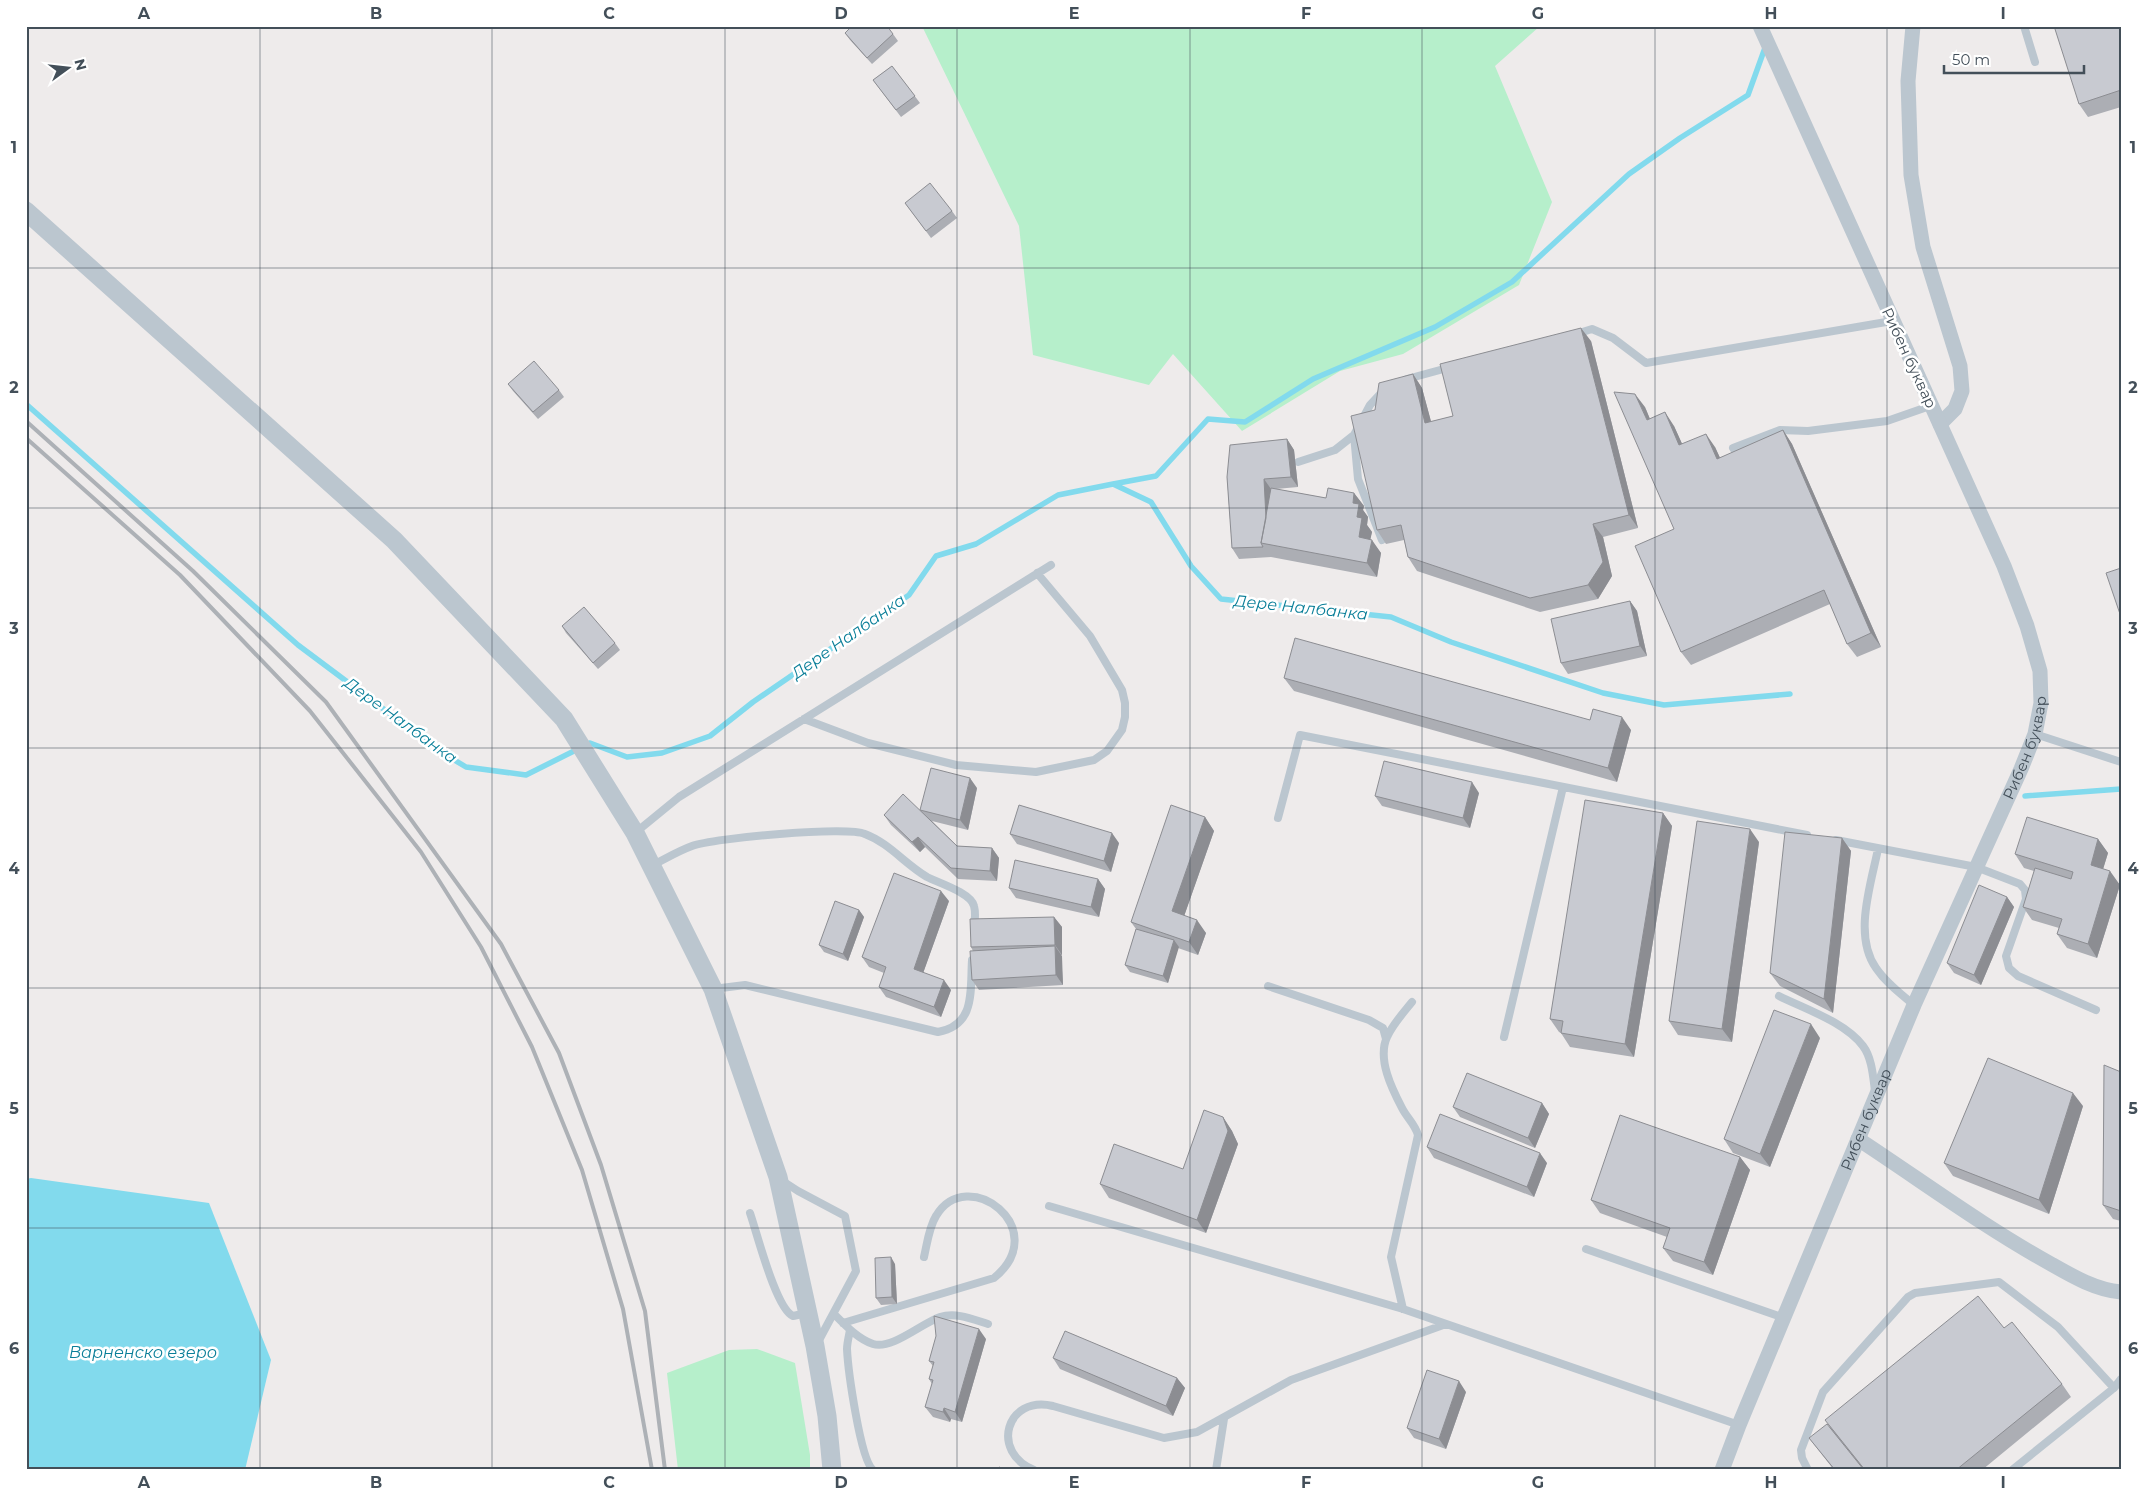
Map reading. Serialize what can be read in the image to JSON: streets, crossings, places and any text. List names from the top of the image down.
{
  "streets": {
    "street": ["Рибен буквар"]
  },
  "water": ["Дере Налбанка", "Варненско езеро"],
  "scale_bar": "50 m",
  "north": "right",
  "grid": {
    "columns": [
      "A",
      "B",
      "C",
      "D",
      "E",
      "F",
      "G",
      "H",
      "I"
    ],
    "rows": [
      "1",
      "2",
      "3",
      "4",
      "5",
      "6"
    ]
  }
}
